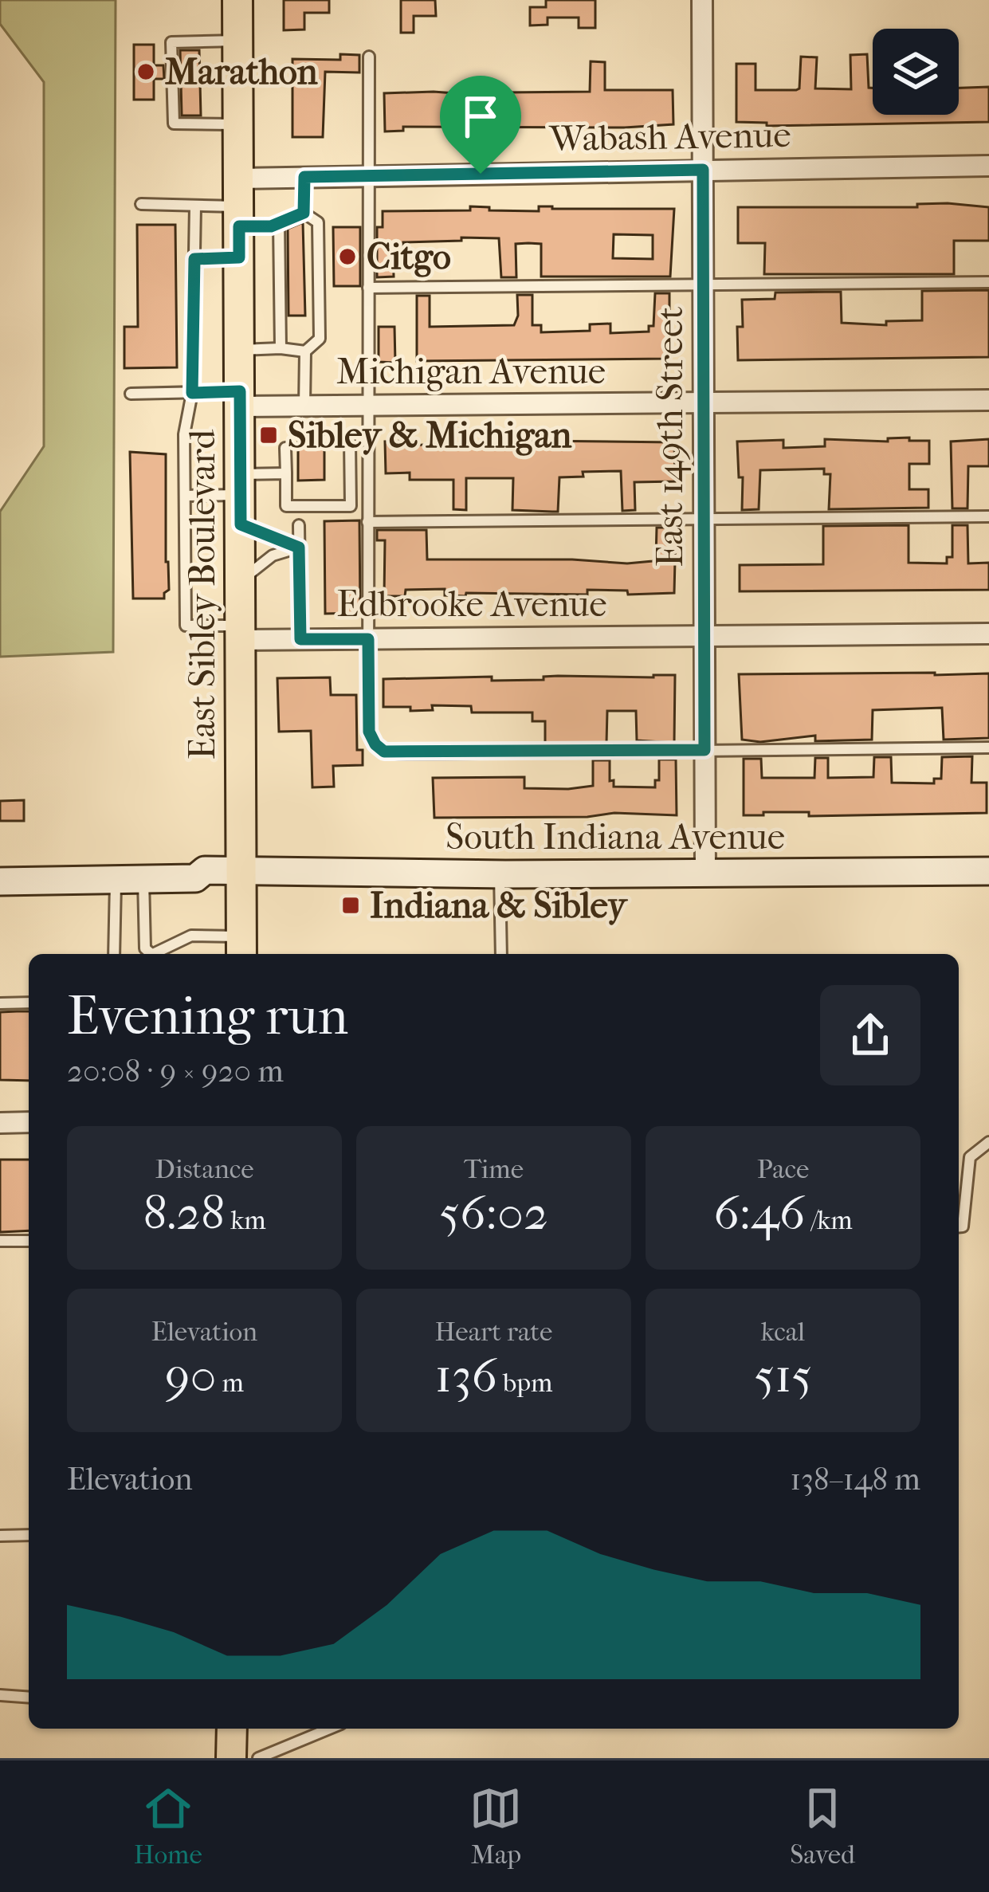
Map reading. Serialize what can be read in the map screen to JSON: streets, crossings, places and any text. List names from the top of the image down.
{
  "streets": {
    "main road": ["East Sibley Boulevard", "South Indiana Avenue"],
    "street": [
      "Wabash Avenue",
      "Michigan Avenue",
      "East 149th Street",
      "Edbrooke Avenue"
    ]
  },
  "crossings": [
    ["Wabash Avenue", "East 149th Street"],
    ["Wabash Avenue", "East Sibley Boulevard"],
    ["Michigan Avenue", "East 149th Street"],
    ["Michigan Avenue", "East Sibley Boulevard"],
    ["East 149th Street", "Edbrooke Avenue"],
    ["East 149th Street", "South Indiana Avenue"],
    ["East Sibley Boulevard", "Edbrooke Avenue"],
    ["East Sibley Boulevard", "South Indiana Avenue"]
  ],
  "places": {
    "other": ["Marathon", "Citgo"],
    "transit": ["Sibley & Michigan", "Indiana & Sibley"]
  },
  "page": {
    "heading": ["Evening run", "20:08 · 9 × 920 m"],
    "stats": [
      ["Distance", "8.28 km"],
      ["Time", "56:02"],
      ["Pace", "6:46 /km"],
      ["Elevation", "90 m"],
      ["Heart rate", "136 bpm"],
      ["kcal", "515"]
    ],
    "chart": ["Elevation", "138–148 m"],
    "tabs": ["Home", "Map", "Saved"]
  }
}
